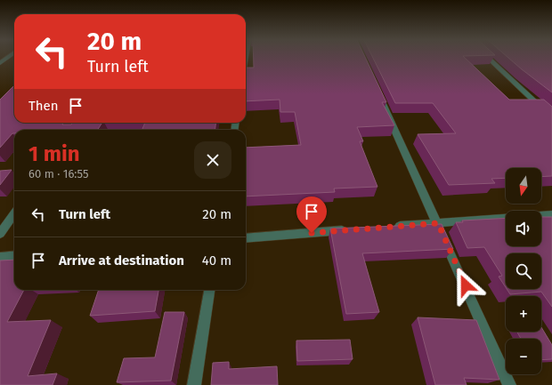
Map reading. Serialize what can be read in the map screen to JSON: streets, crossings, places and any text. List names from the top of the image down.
{
  "north": "bottom",
  "page": {
    "turn": ["20 m", "Turn left"],
    "then": "Then",
    "heading": ["1 min", "60 m · 16:55"],
    "map_buttons": ["+", "−"],
    "list": [
      {
        "name": "Turn left",
        "value": "20 m"
      },
      {
        "name": "Arrive at destination",
        "value": "40 m"
      }
    ]
  }
}
